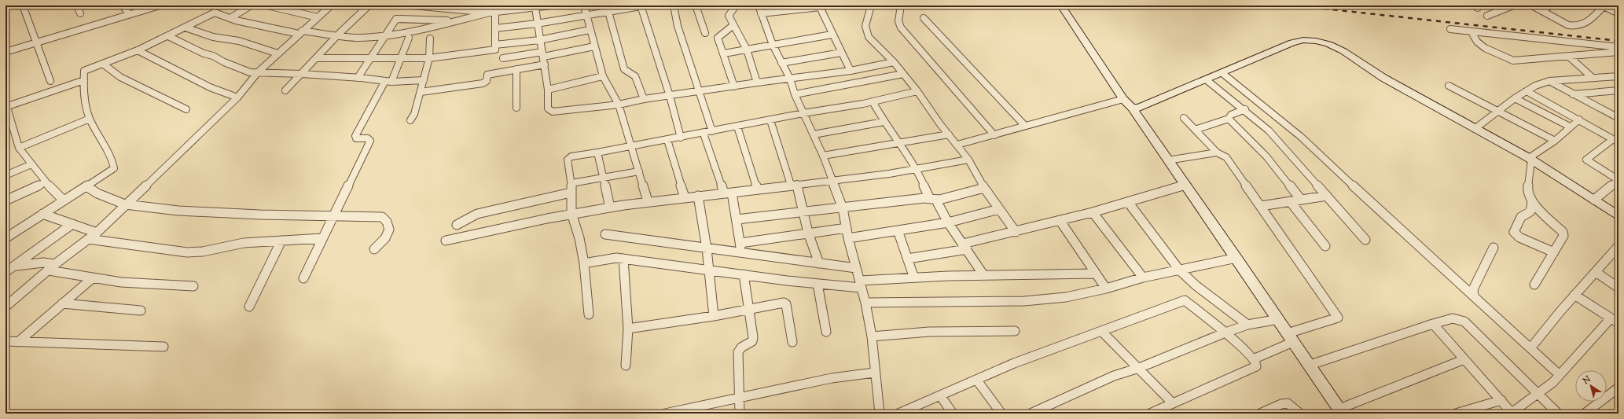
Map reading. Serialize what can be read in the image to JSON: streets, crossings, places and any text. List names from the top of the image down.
{
  "north": "top left"
}
